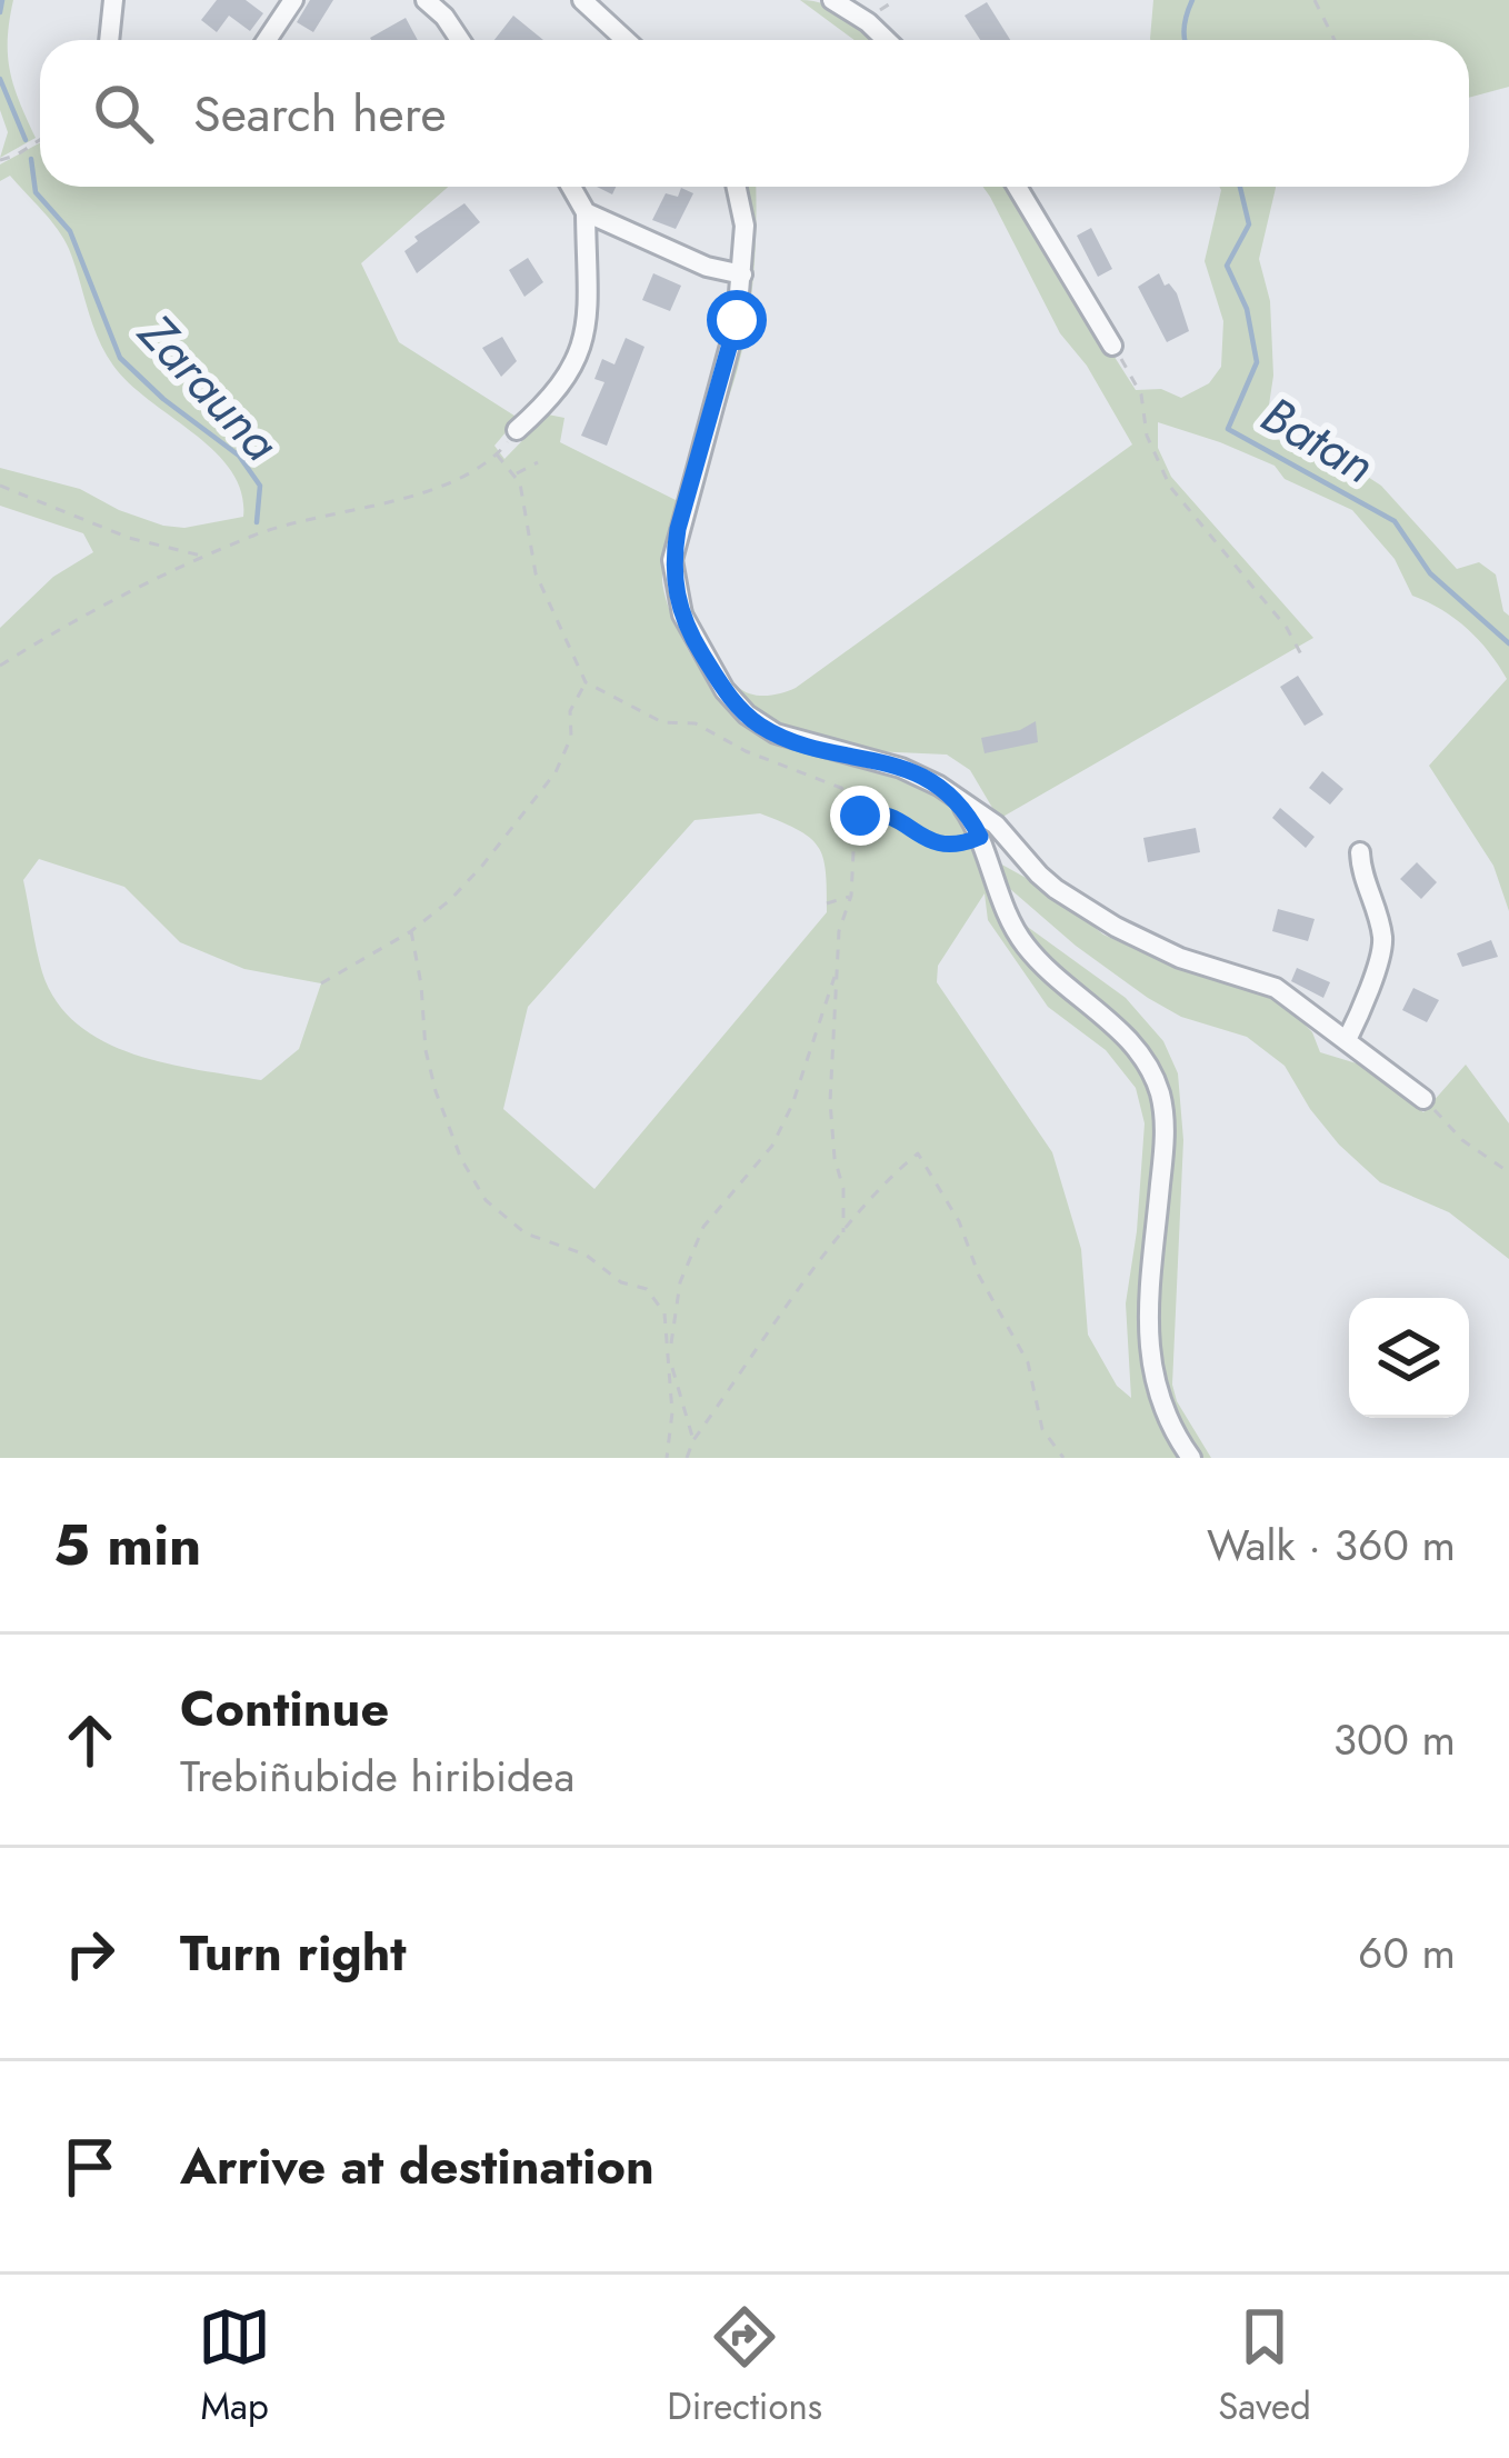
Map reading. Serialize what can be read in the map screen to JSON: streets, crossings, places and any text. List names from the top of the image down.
{
  "water": ["Zarauna", "Batan"],
  "page": {
    "search": "Search here",
    "heading": ["5 min", "Walk · 360 m"],
    "list": [
      ["Continue", "Trebiñubide hiribidea", "300 m"],
      ["Turn right", "60 m"],
      "Arrive at destination"
    ],
    "nav": ["Map", "Directions", "Saved"]
  }
}
